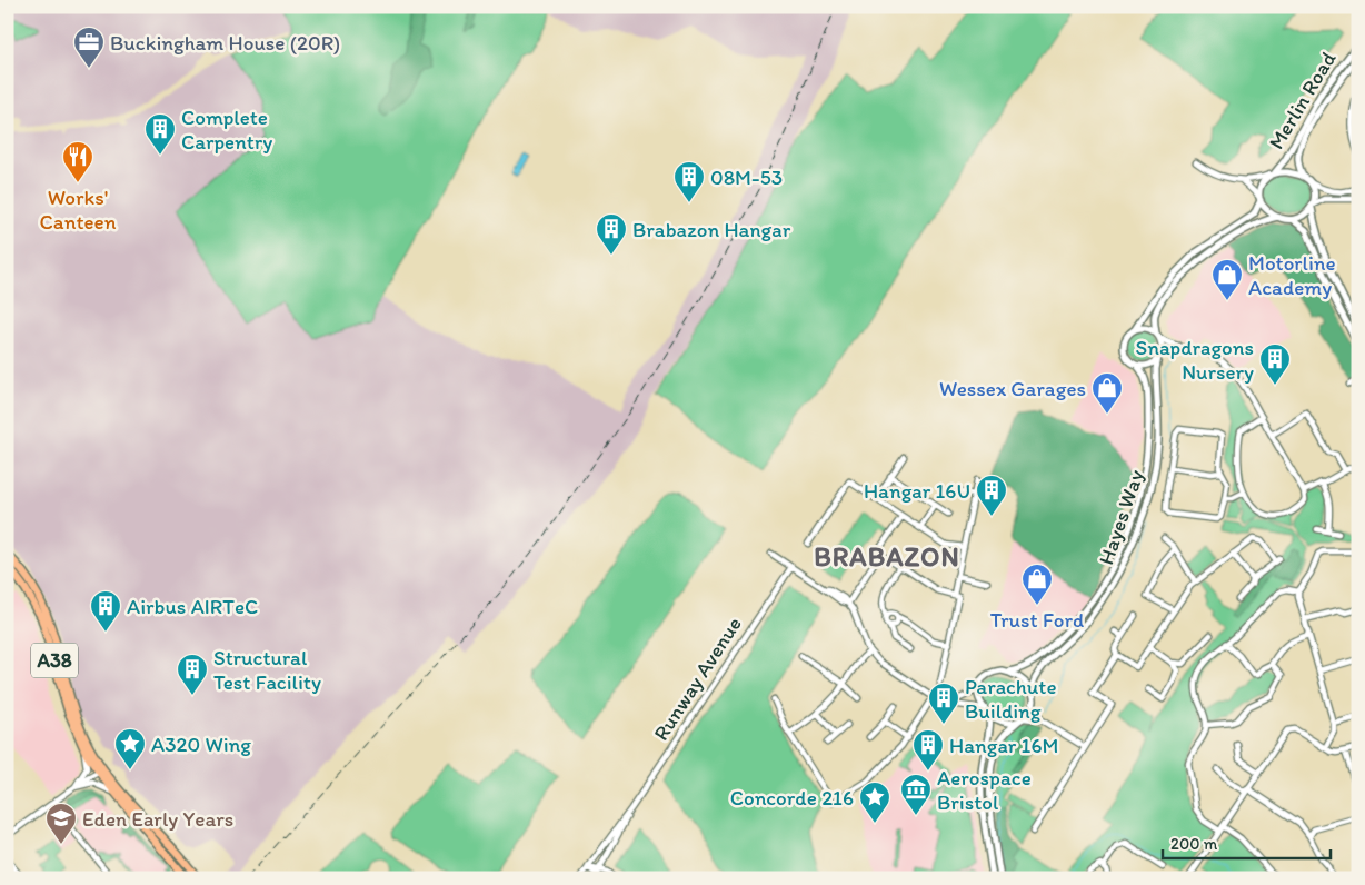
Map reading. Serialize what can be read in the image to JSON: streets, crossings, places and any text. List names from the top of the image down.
{
  "streets": {
    "main road": ["A38"],
    "street": ["Merlin Road", "Hayes Way", "Runway Avenue"]
  },
  "districts": ["BRABAZON"],
  "places": {
    "office": ["Buckingham House (20R)"],
    "building": [
      "Complete Carpentry",
      "08M-53",
      "Brabazon Hangar",
      "Snapdragons Nursery",
      "Hangar 16U",
      "Airbus AIRTeC",
      "Structural Test Facility",
      "Parachute Building",
      "Hangar 16M"
    ],
    "restaurant": ["Works' Canteen"],
    "shop": ["Motorline Academy", "Wessex Garages", "Trust Ford"],
    "place": ["A320 Wing", "Concorde 216"],
    "museum": ["Aerospace Bristol"],
    "school or university": ["Eden Early Years"]
  },
  "scale_bar": "200 m"
}
